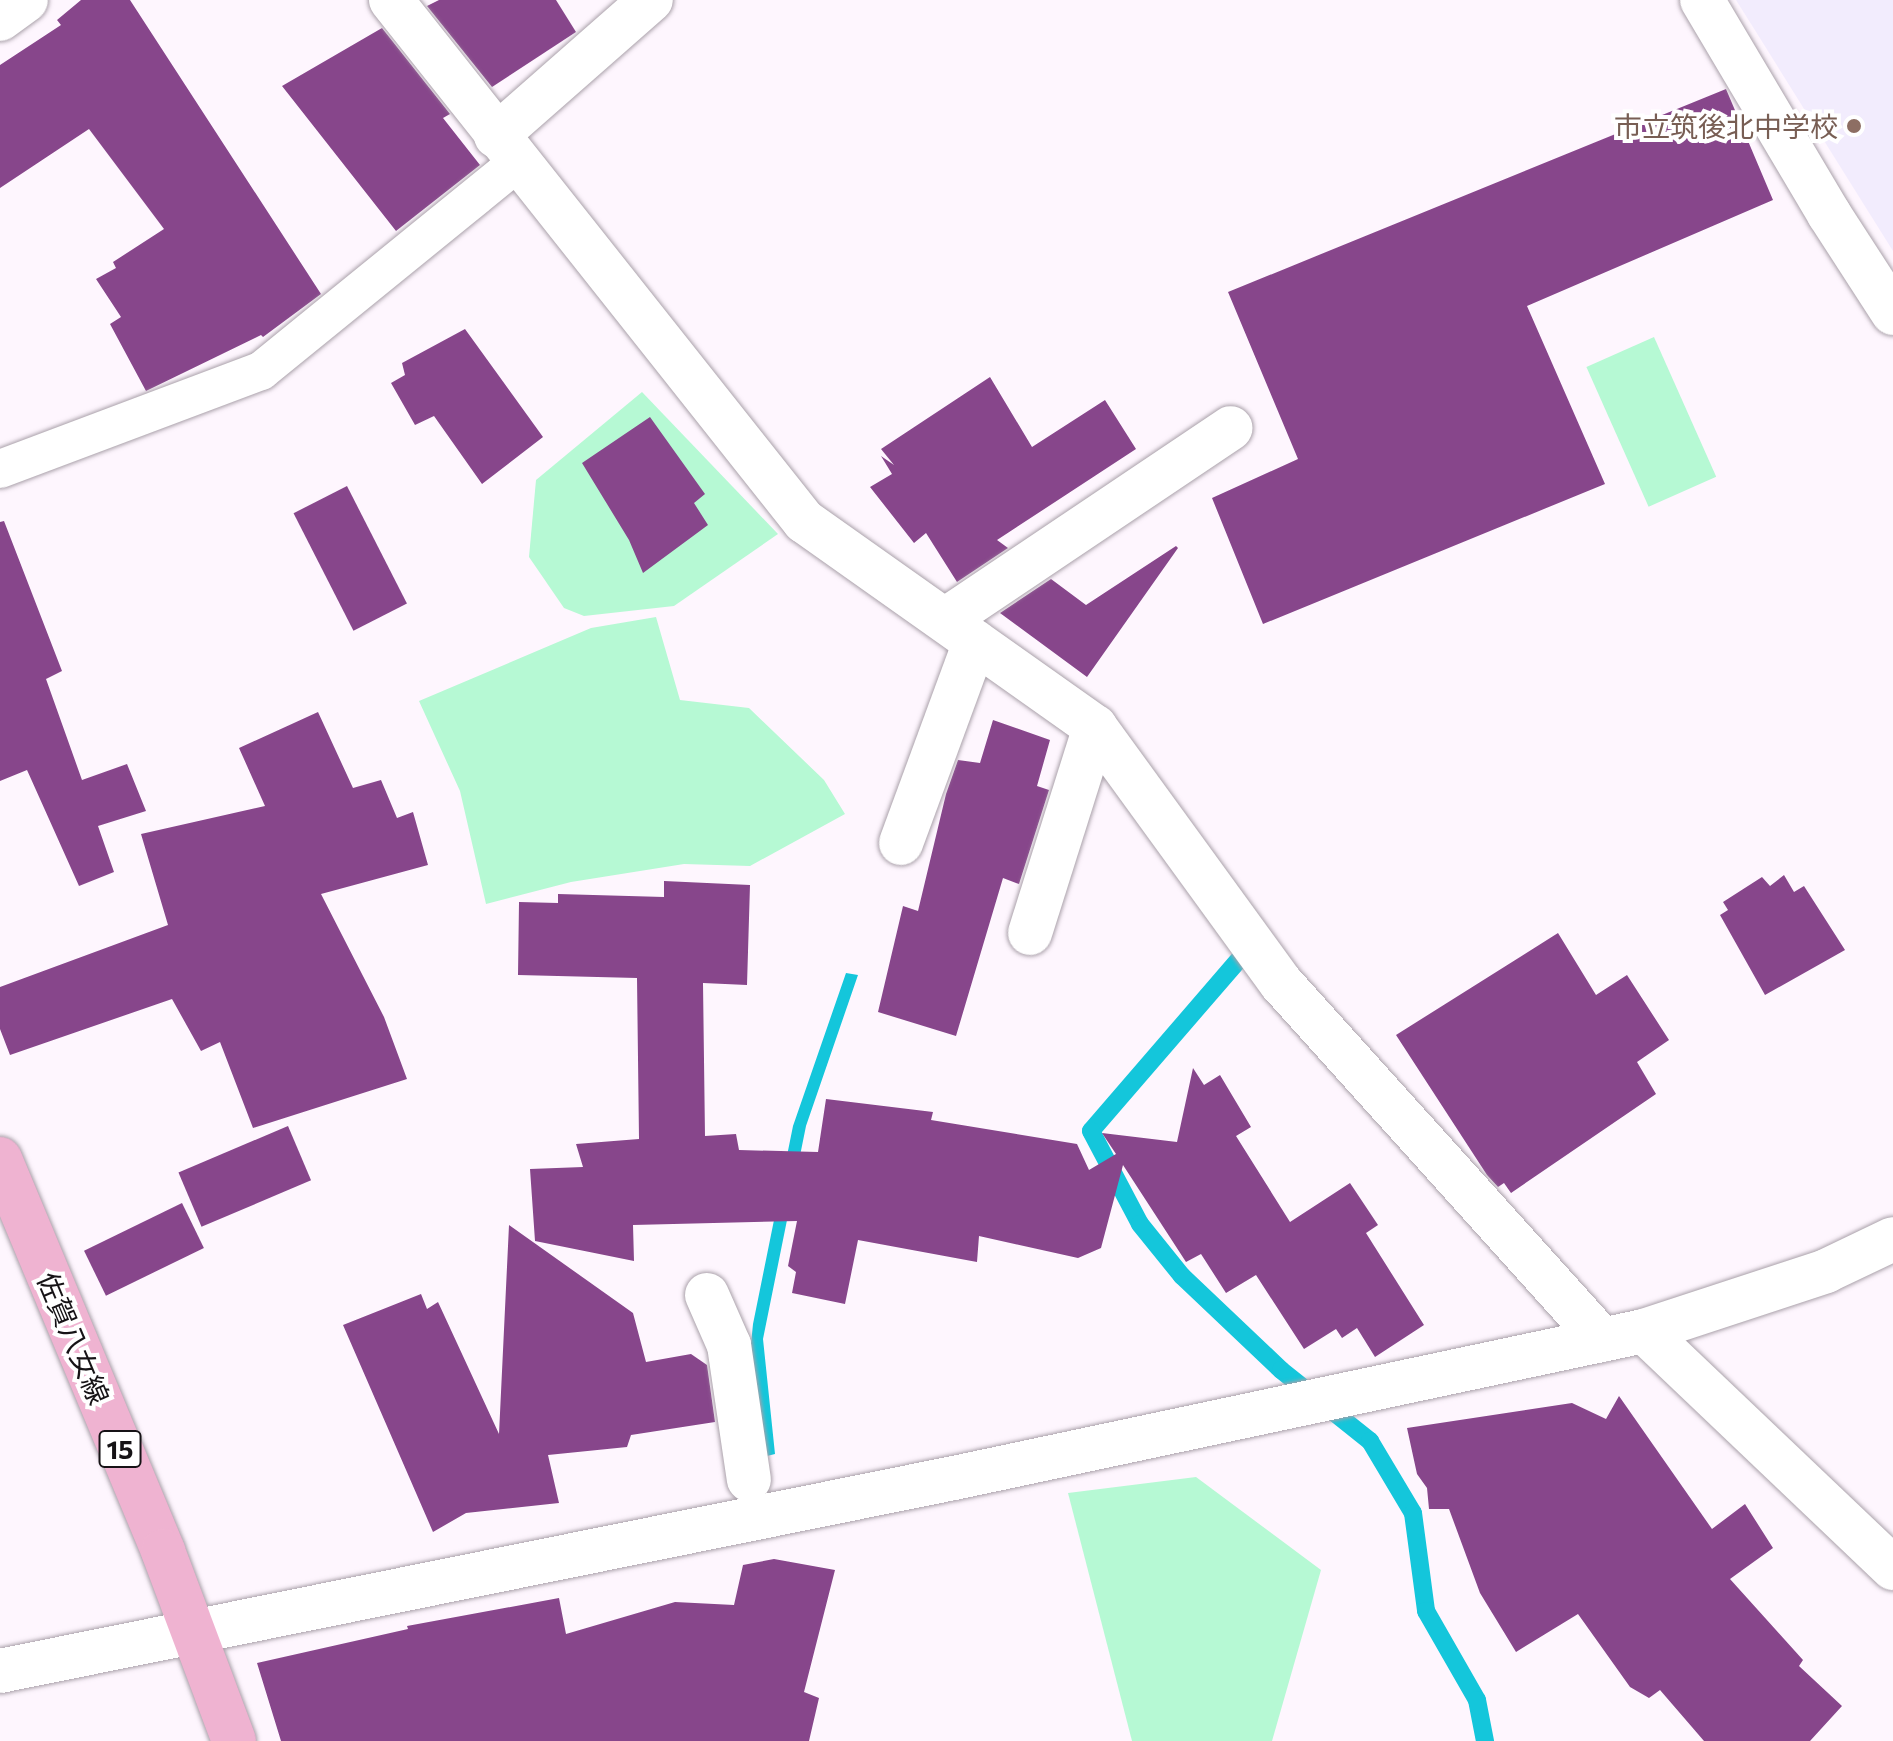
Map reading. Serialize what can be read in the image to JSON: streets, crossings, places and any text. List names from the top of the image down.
{
  "streets": {
    "main road": ["佐賀八女線", "15"]
  },
  "places": ["市立筑後北中学校"]
}
